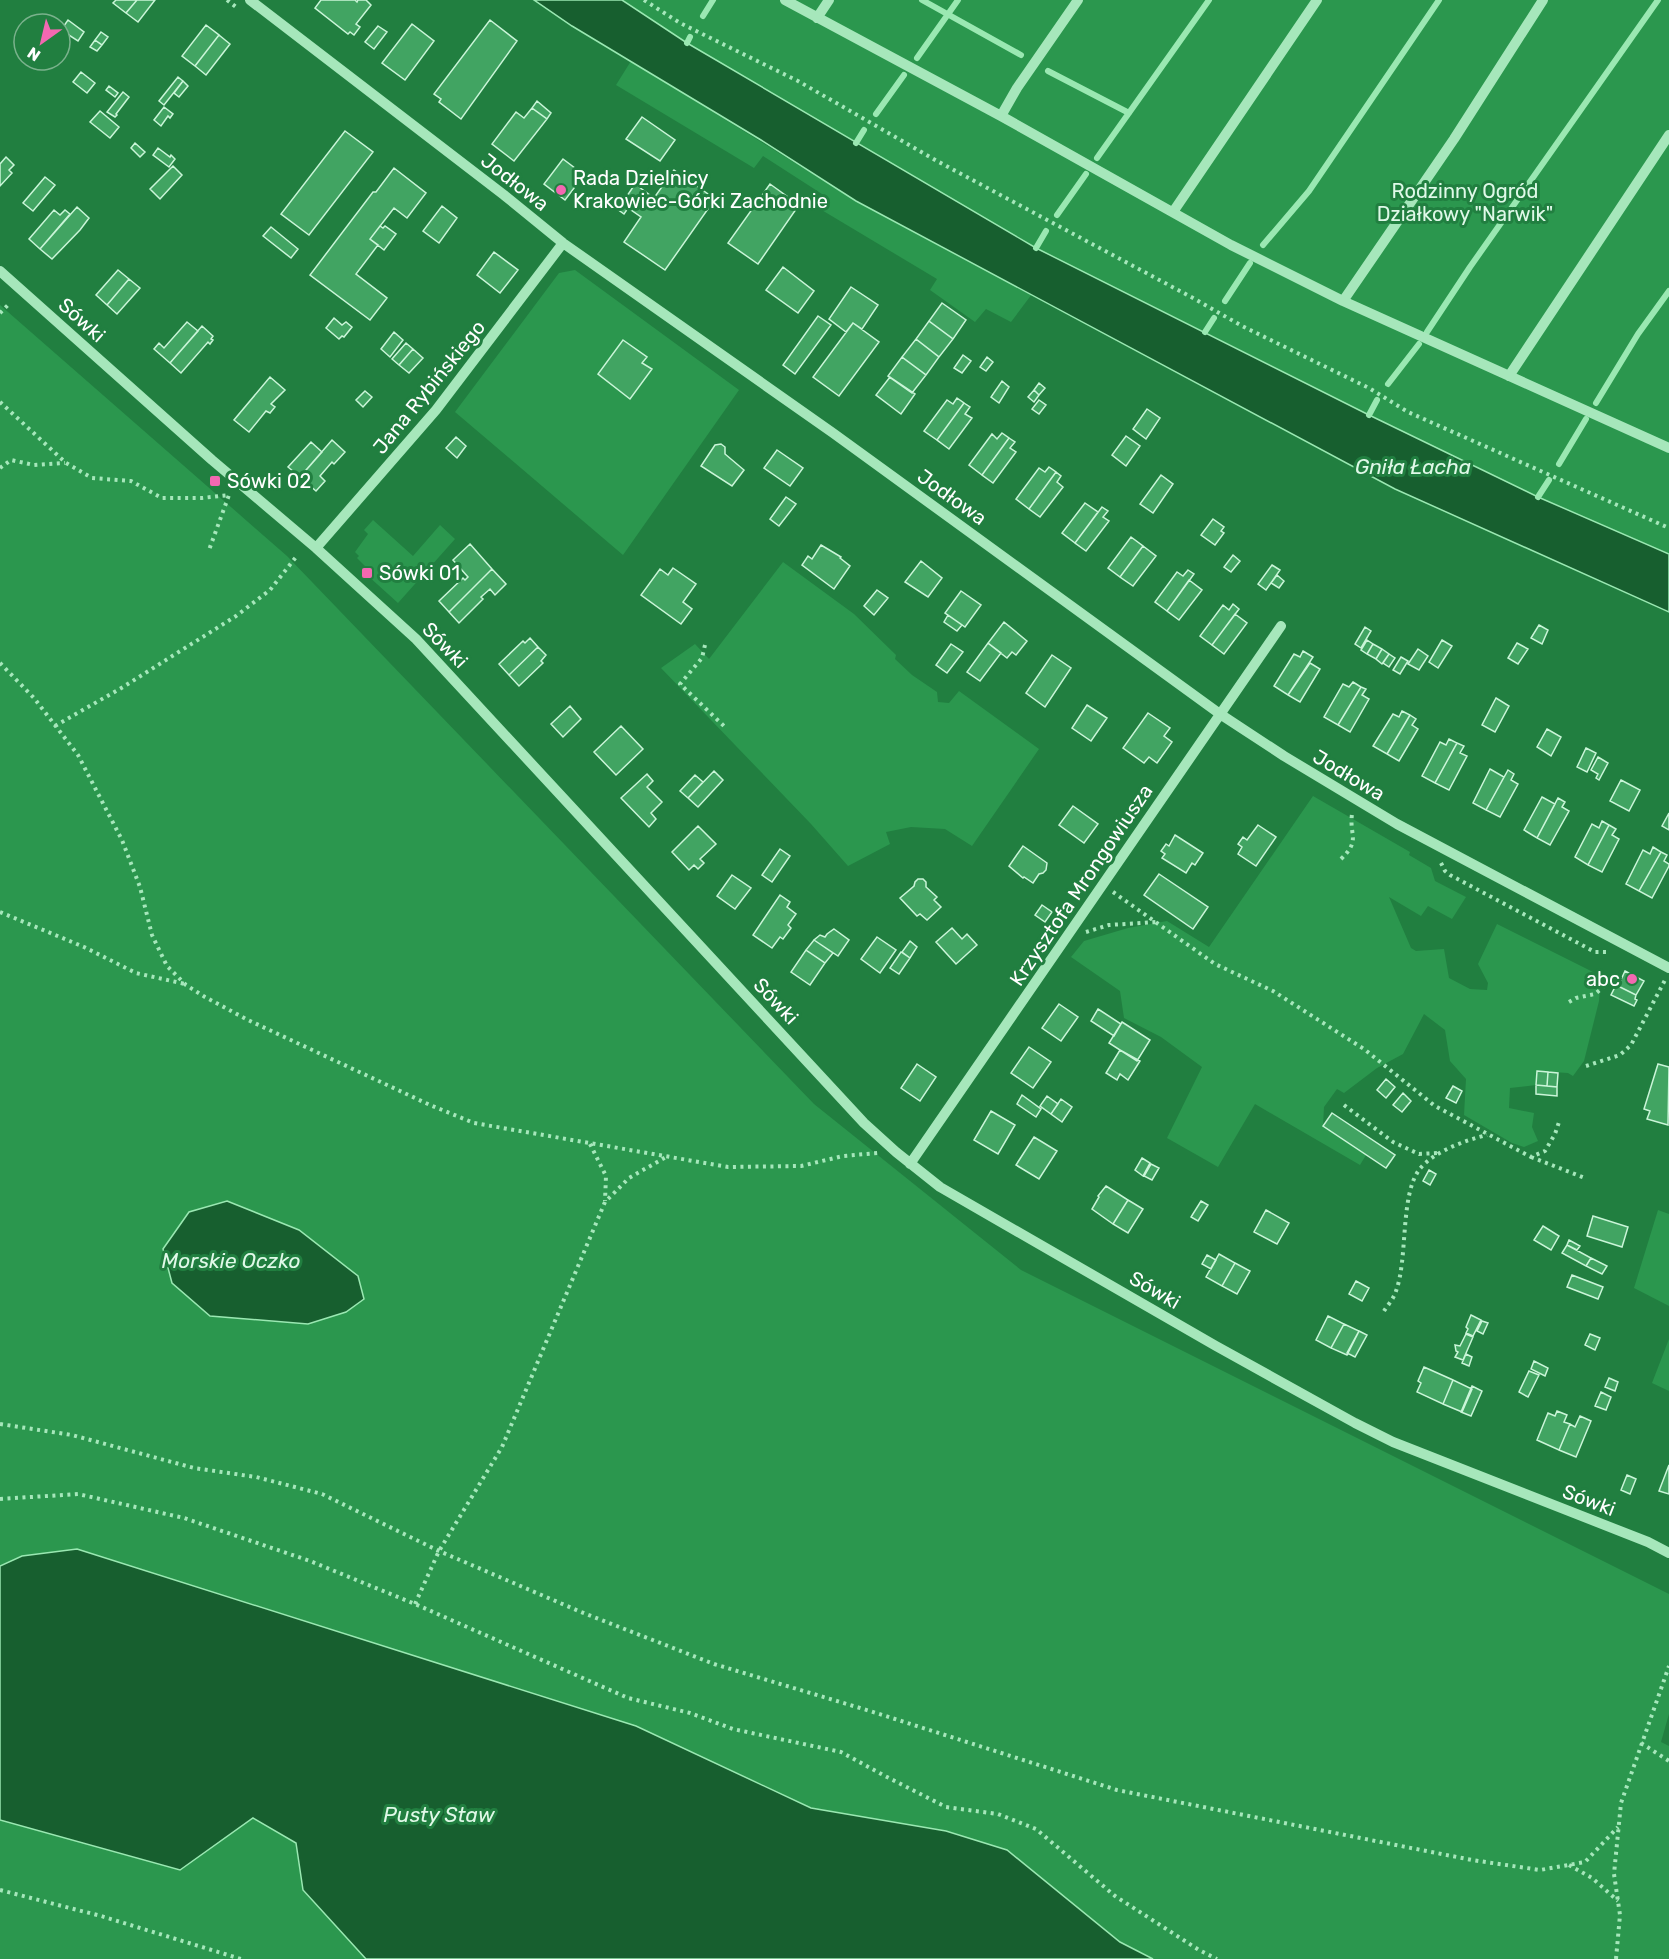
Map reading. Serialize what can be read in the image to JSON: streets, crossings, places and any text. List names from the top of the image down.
{
  "streets": {
    "street": [
      "Jodłowa",
      "Sówki",
      "Jana Rybińskiego",
      "Krzysztofa Mrongowiusza"
    ]
  },
  "crossings": [
    ["Jodłowa", "Jana Rybińskiego"],
    ["Jodłowa", "Krzysztofa Mrongowiusza"],
    ["Sówki", "Jana Rybińskiego"],
    ["Sówki", "Krzysztofa Mrongowiusza"]
  ],
  "water": ["Gniła Łacha", "Morskie Oczko", "Pusty Staw"],
  "parks": ["Rodzinny Ogród Działkowy \"Narwik\""],
  "places": {
    "other": ["Rada Dzielnicy Krakowiec-Górki Zachodnie", "abc"],
    "transit": ["Sówki 02", "Sówki 01"]
  },
  "north": "bottom left"
}
